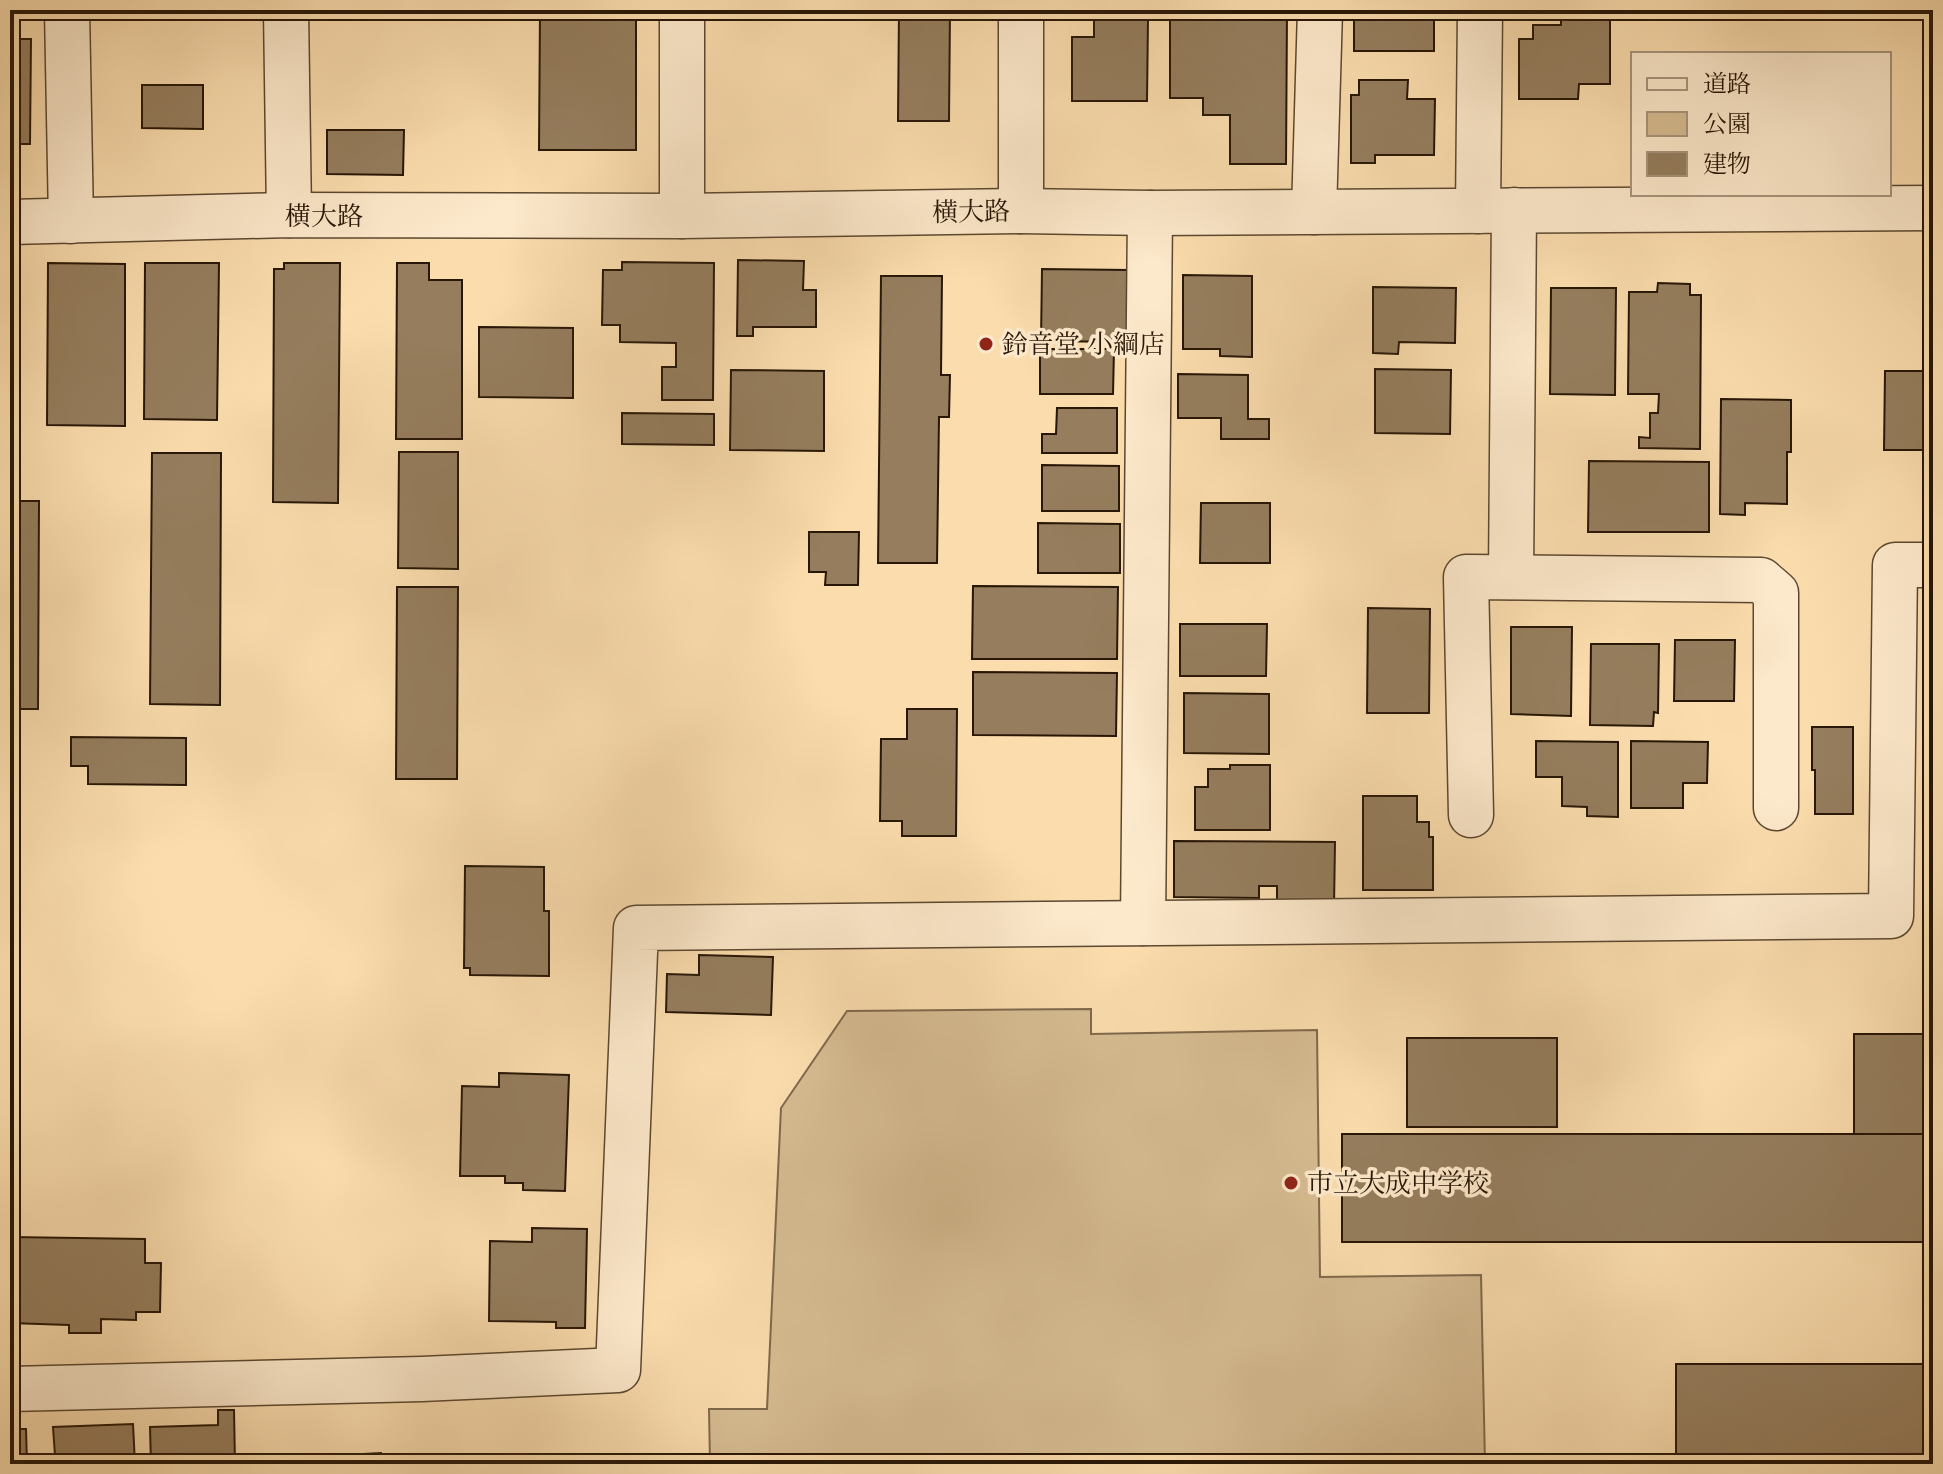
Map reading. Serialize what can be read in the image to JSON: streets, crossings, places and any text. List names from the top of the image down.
{
  "streets": {
    "street": ["横大路"]
  },
  "places": ["鈴音堂 小綱店", "市立大成中学校"],
  "legend": ["道路", "公園", "建物"]
}
